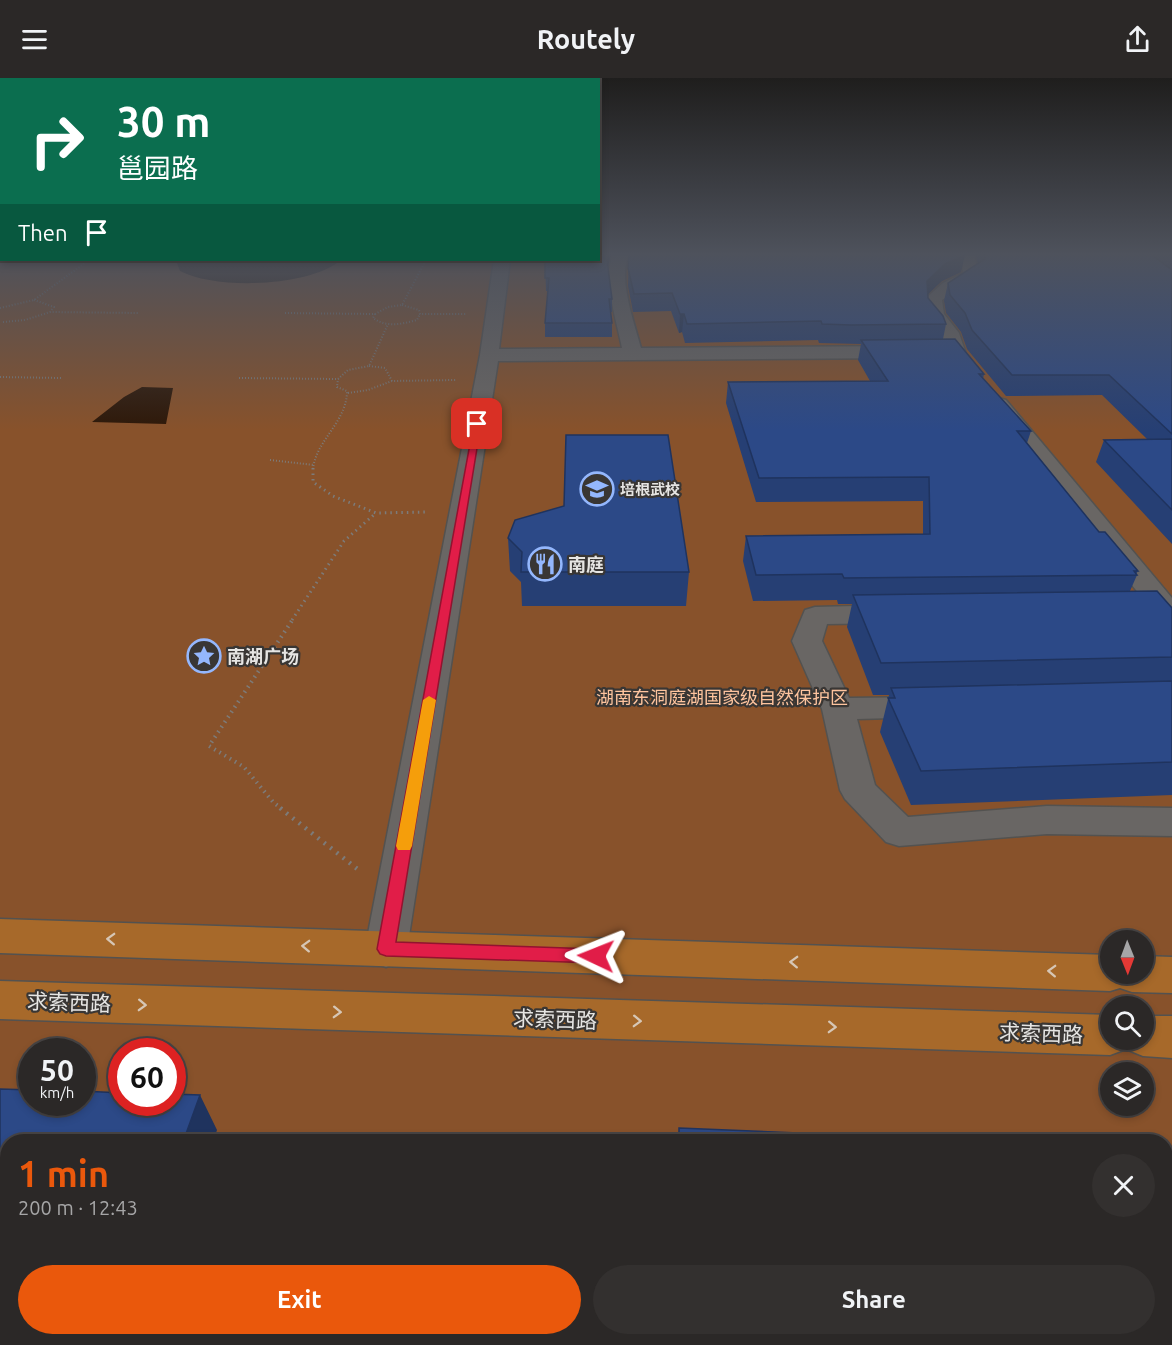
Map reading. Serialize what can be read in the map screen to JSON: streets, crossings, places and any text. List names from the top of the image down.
{
  "streets": {
    "main road": ["求索西路"]
  },
  "parks": ["湖南东洞庭湖国家级自然保护区"],
  "places": {
    "school or university": ["培根武校"],
    "restaurant": ["南庭"],
    "place": ["南湖广场"]
  },
  "north": "bottom",
  "page": {
    "header": "Routely",
    "turn": ["30 m", "邕园路"],
    "then": "Then",
    "speed": "50 km/h",
    "limit": "60",
    "heading": ["1 min", "200 m · 12:43"],
    "buttons": ["Exit", "Share"]
  }
}
